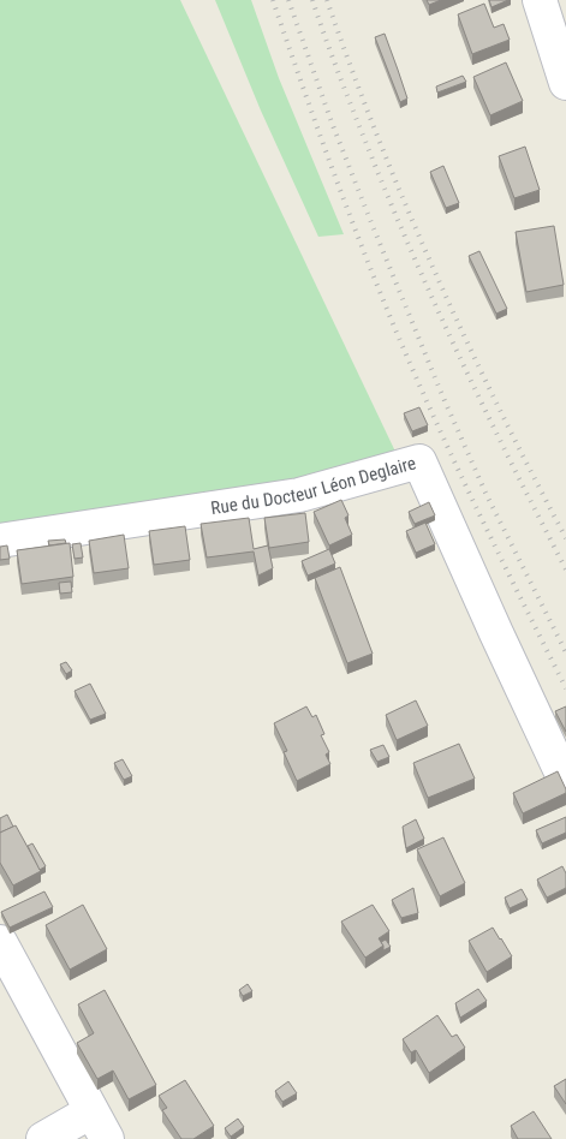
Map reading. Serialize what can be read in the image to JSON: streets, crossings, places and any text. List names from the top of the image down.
{
  "streets": {
    "street": ["Rue du Docteur Léon Deglaire"]
  }
}
